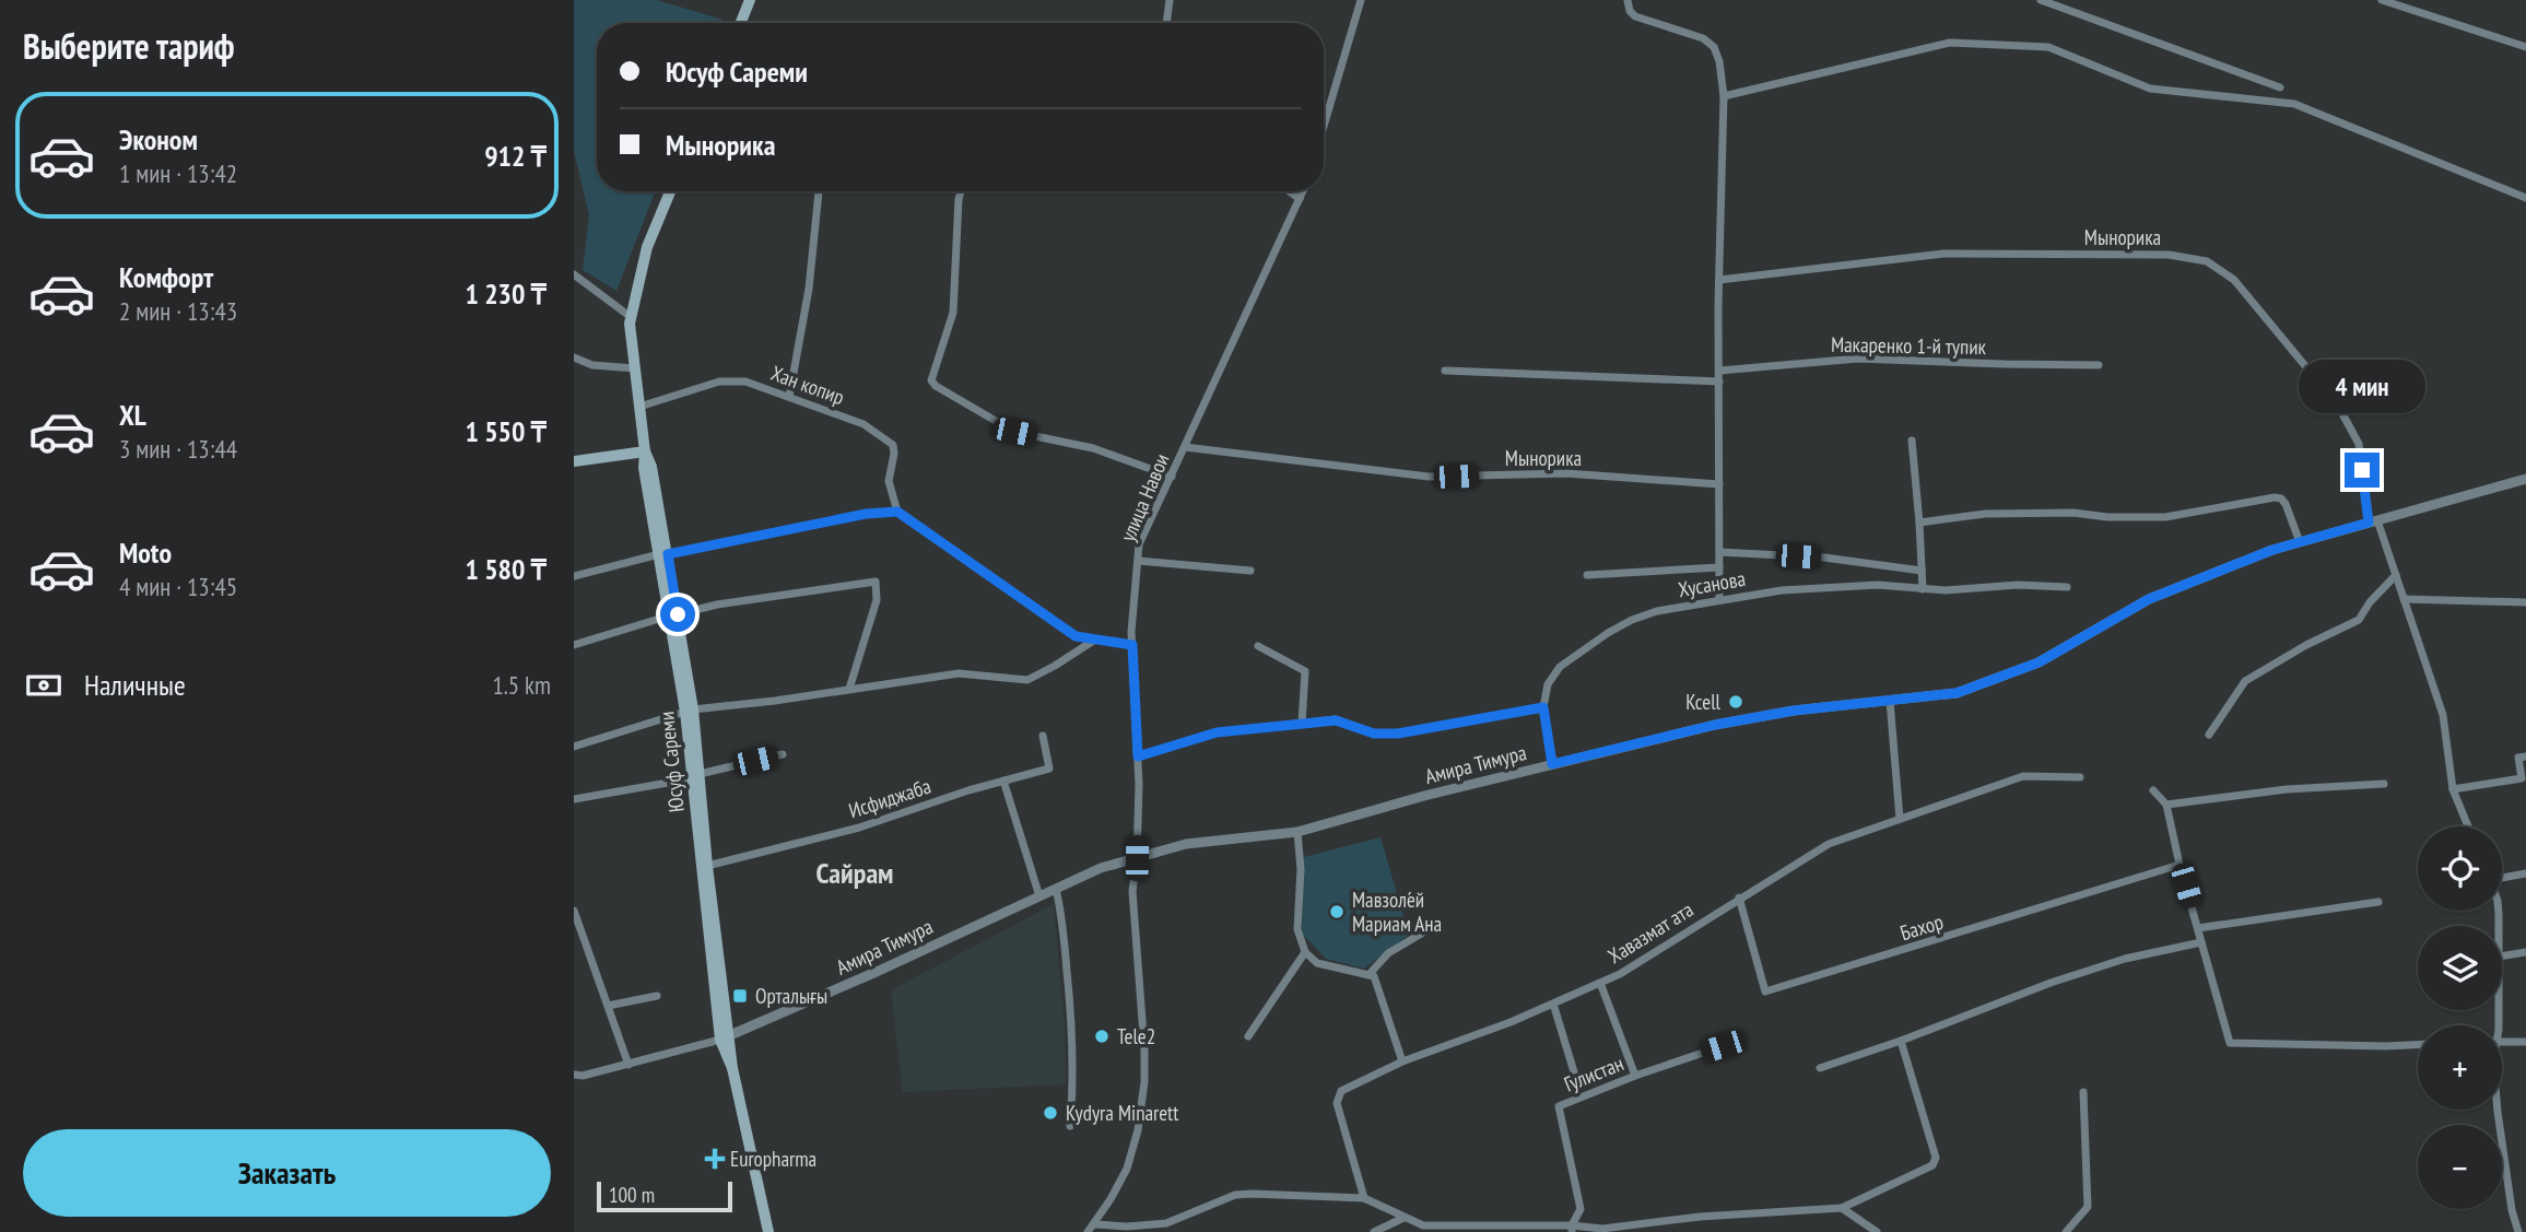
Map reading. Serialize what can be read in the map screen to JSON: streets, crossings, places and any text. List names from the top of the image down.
{
  "streets": {
    "main road": ["Юсуф Сареми"],
    "street": [
      "Мынорика",
      "Макаренко 1-й тупик",
      "Хан копир",
      "улица Навои",
      "Хусанова",
      "Амира Тимура",
      "Исфиджаба",
      "Бахор",
      "Хавазмат ата",
      "Гулистан"
    ]
  },
  "crossings": [
    ["Мынорика", "улица Навои"],
    ["Мынорика", "Амира Тимура"],
    ["Хан копир", "Юсуф Сареми"],
    ["улица Навои", "Амира Тимура"],
    ["Хусанова", "Амира Тимура"],
    ["Юсуф Сареми", "Амира Тимура"],
    ["Юсуф Сареми", "Исфиджаба"],
    ["Бахор", "Хавазмат ата"]
  ],
  "districts": ["Сайрам"],
  "places": {
    "other": [
      "Kcell",
      "Мавзоле́й Мариам Ана",
      "Tele2",
      "Kydyra Minarett"
    ],
    "transit": ["Орталығы"],
    "health": ["Europharma"]
  },
  "scale_bar": "100 m",
  "page": {
    "heading": "Выберите тариф",
    "banner": ["Юсуф Сареми", "Мынорика"],
    "list": [
      {
        "name": "Эконом",
        "note": "1 мин · 13:42",
        "value": "912 ₸"
      },
      {
        "name": "Комфорт",
        "note": "2 мин · 13:43",
        "value": "1 230 ₸"
      },
      {
        "name": "XL",
        "note": "3 мин · 13:44",
        "value": "1 550 ₸"
      },
      {
        "name": "Moto",
        "note": "4 мин · 13:45",
        "value": "1 580 ₸"
      }
    ],
    "bubble": "4 мин",
    "pay": ["Наличные", "1.5 km"],
    "map_buttons": ["+", "−"],
    "buttons": "Заказать",
    "scale": "100 m"
  }
}
